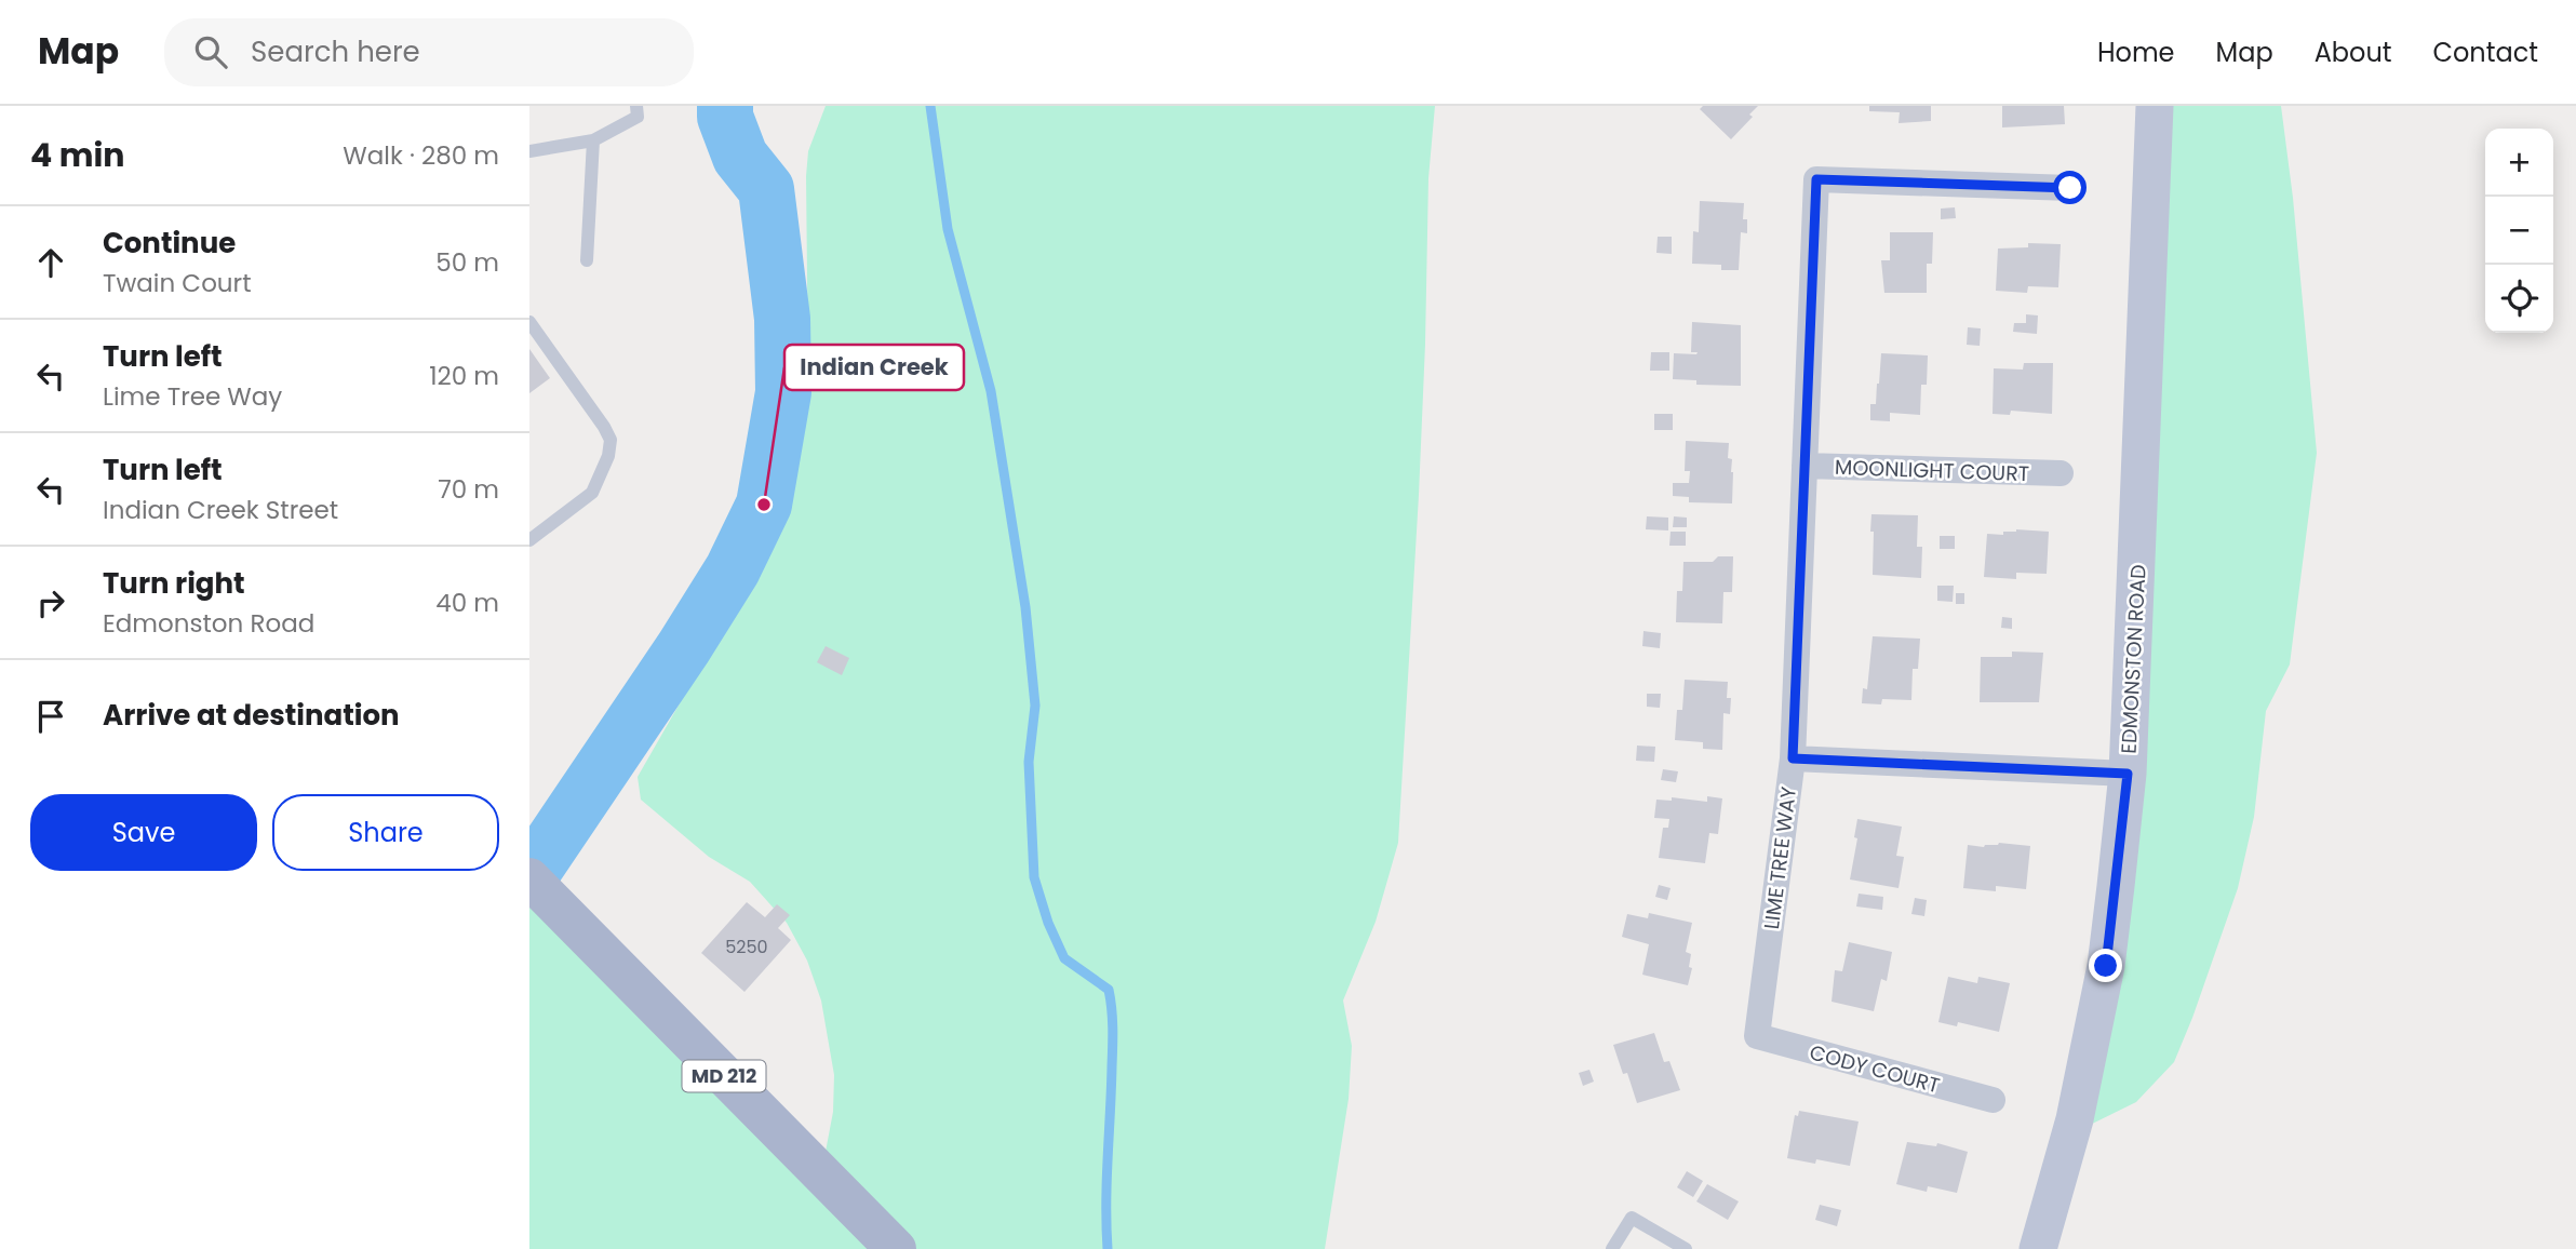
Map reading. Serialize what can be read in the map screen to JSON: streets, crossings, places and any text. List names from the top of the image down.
{
  "streets": {
    "main road": ["EDMONSTON ROAD", "MD 212"],
    "street": ["MOONLIGHT COURT", "LIME TREE WAY", "CODY COURT"]
  },
  "crossings": [
    ["MOONLIGHT COURT", "LIME TREE WAY"],
    ["LIME TREE WAY", "CODY COURT"]
  ],
  "places": ["Indian Creek"],
  "house_numbers": ["5250"],
  "page": {
    "header": "Map",
    "search": "Search here",
    "nav": [
      "Home",
      "Map",
      "About",
      "Contact"
    ],
    "heading": ["4 min", "Walk · 280 m"],
    "map_buttons": ["+", "−"],
    "list": [
      ["Continue", "Twain Court", "50 m"],
      ["Turn left", "Lime Tree Way", "120 m"],
      ["Turn left", "Indian Creek Street", "70 m"],
      ["Turn right", "Edmonston Road", "40 m"],
      "Arrive at destination"
    ],
    "buttons": ["Save", "Share"]
  }
}
